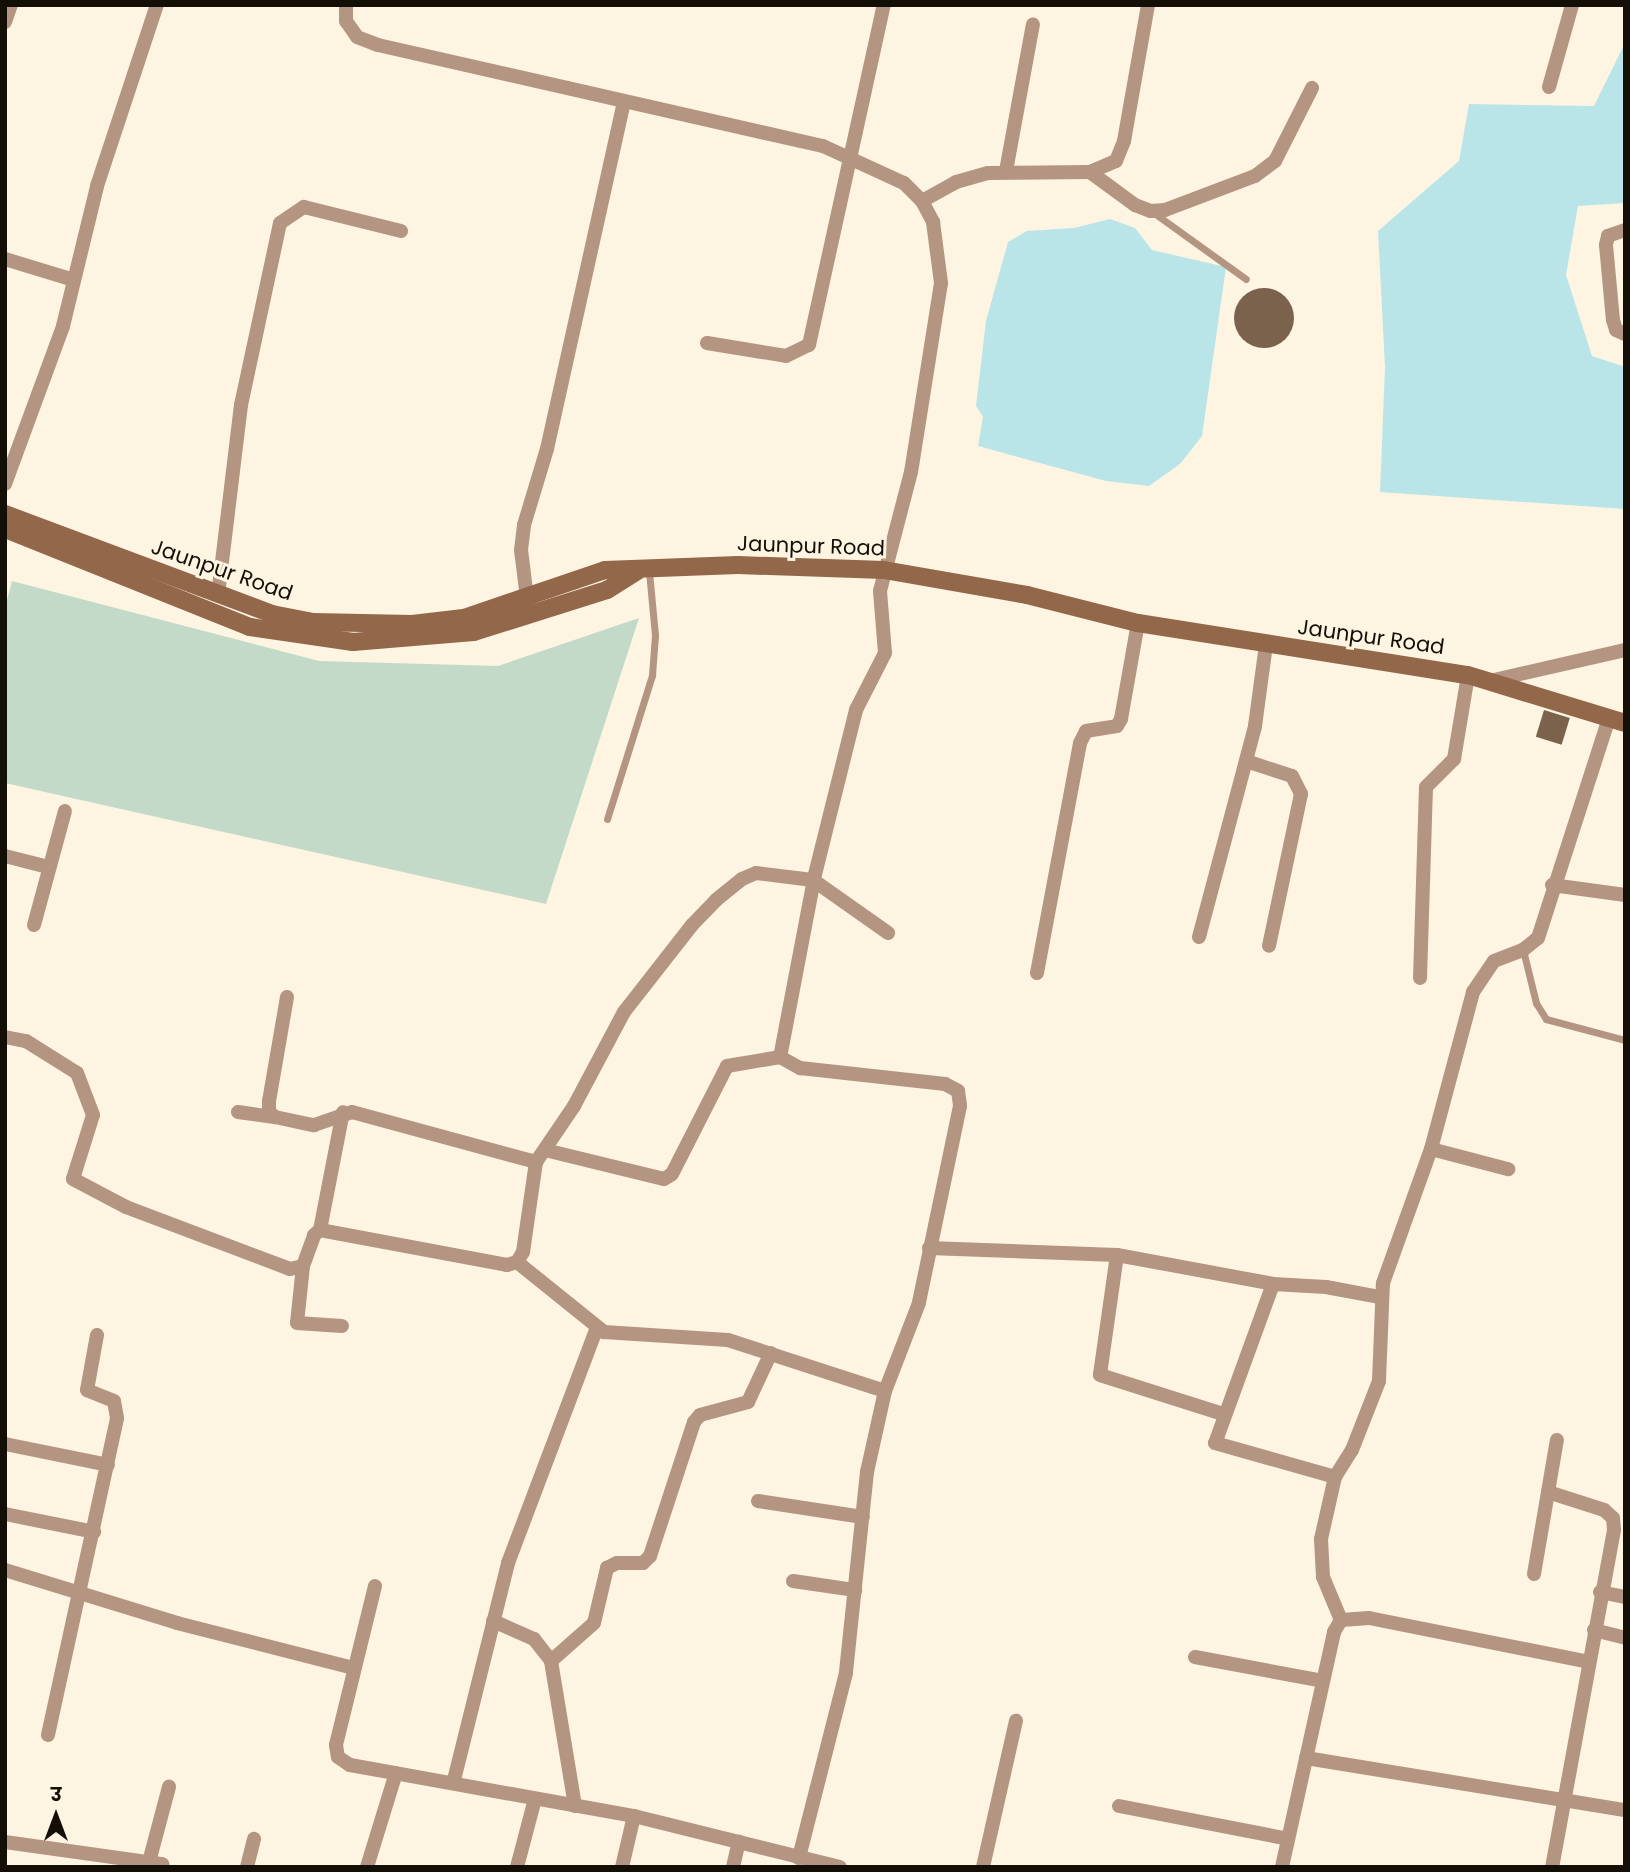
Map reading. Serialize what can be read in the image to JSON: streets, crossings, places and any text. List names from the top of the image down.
{
  "streets": {
    "street": ["Jaunpur Road"]
  },
  "north": "top"
}
